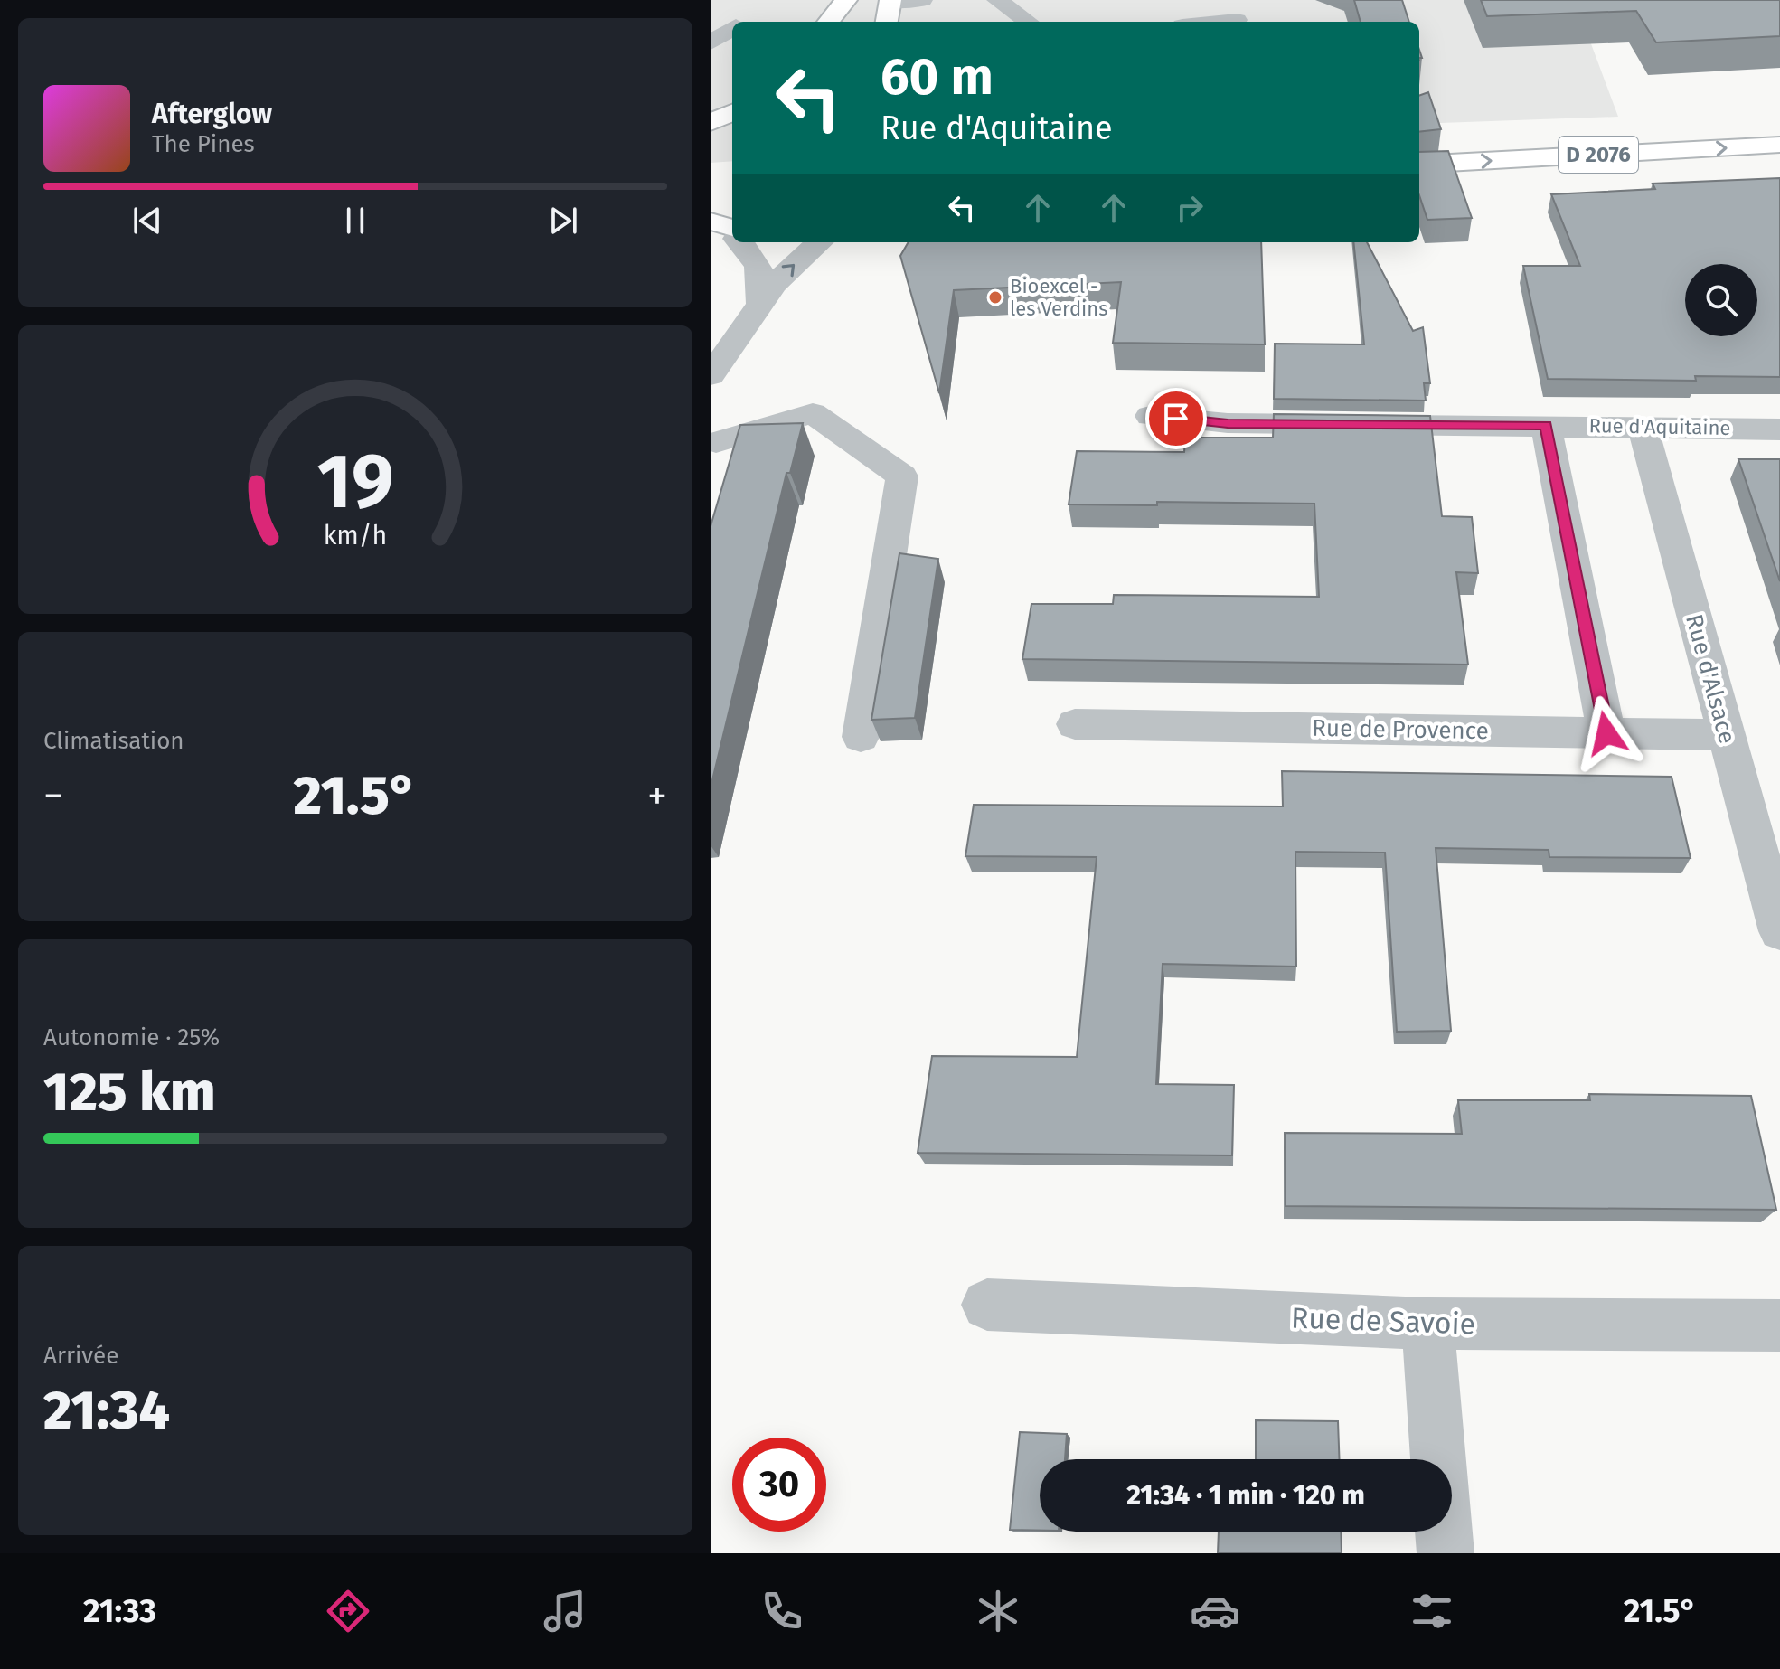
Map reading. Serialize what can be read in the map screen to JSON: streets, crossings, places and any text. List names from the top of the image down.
{
  "streets": {
    "main road": ["D 2076"],
    "street": [
      "Rue d'Aquitaine",
      "Rue d'Alsace",
      "Rue de Provence",
      "Rue de Savoie"
    ]
  },
  "crossings": [
    ["Rue d'Aquitaine", "Rue d'Alsace"],
    ["Rue d'Alsace", "Rue de Provence"]
  ],
  "places": ["Bioexcel - les Verdins"],
  "page": {
    "turn": ["60 m", "Rue d'Aquitaine"],
    "song": ["Afterglow", "The Pines"],
    "tile": [
      "Climatisation",
      ["Autonomie · 25%", "125 km"],
      ["Arrivée", "21:34"]
    ],
    "heat": ["−", "21.5°", "+"],
    "limit": "30",
    "trip": "21:34 · 1 min · 120 m",
    "tabs": ["21:33", "21.5°"],
    "gauge": ["19", "km/h"]
  }
}
